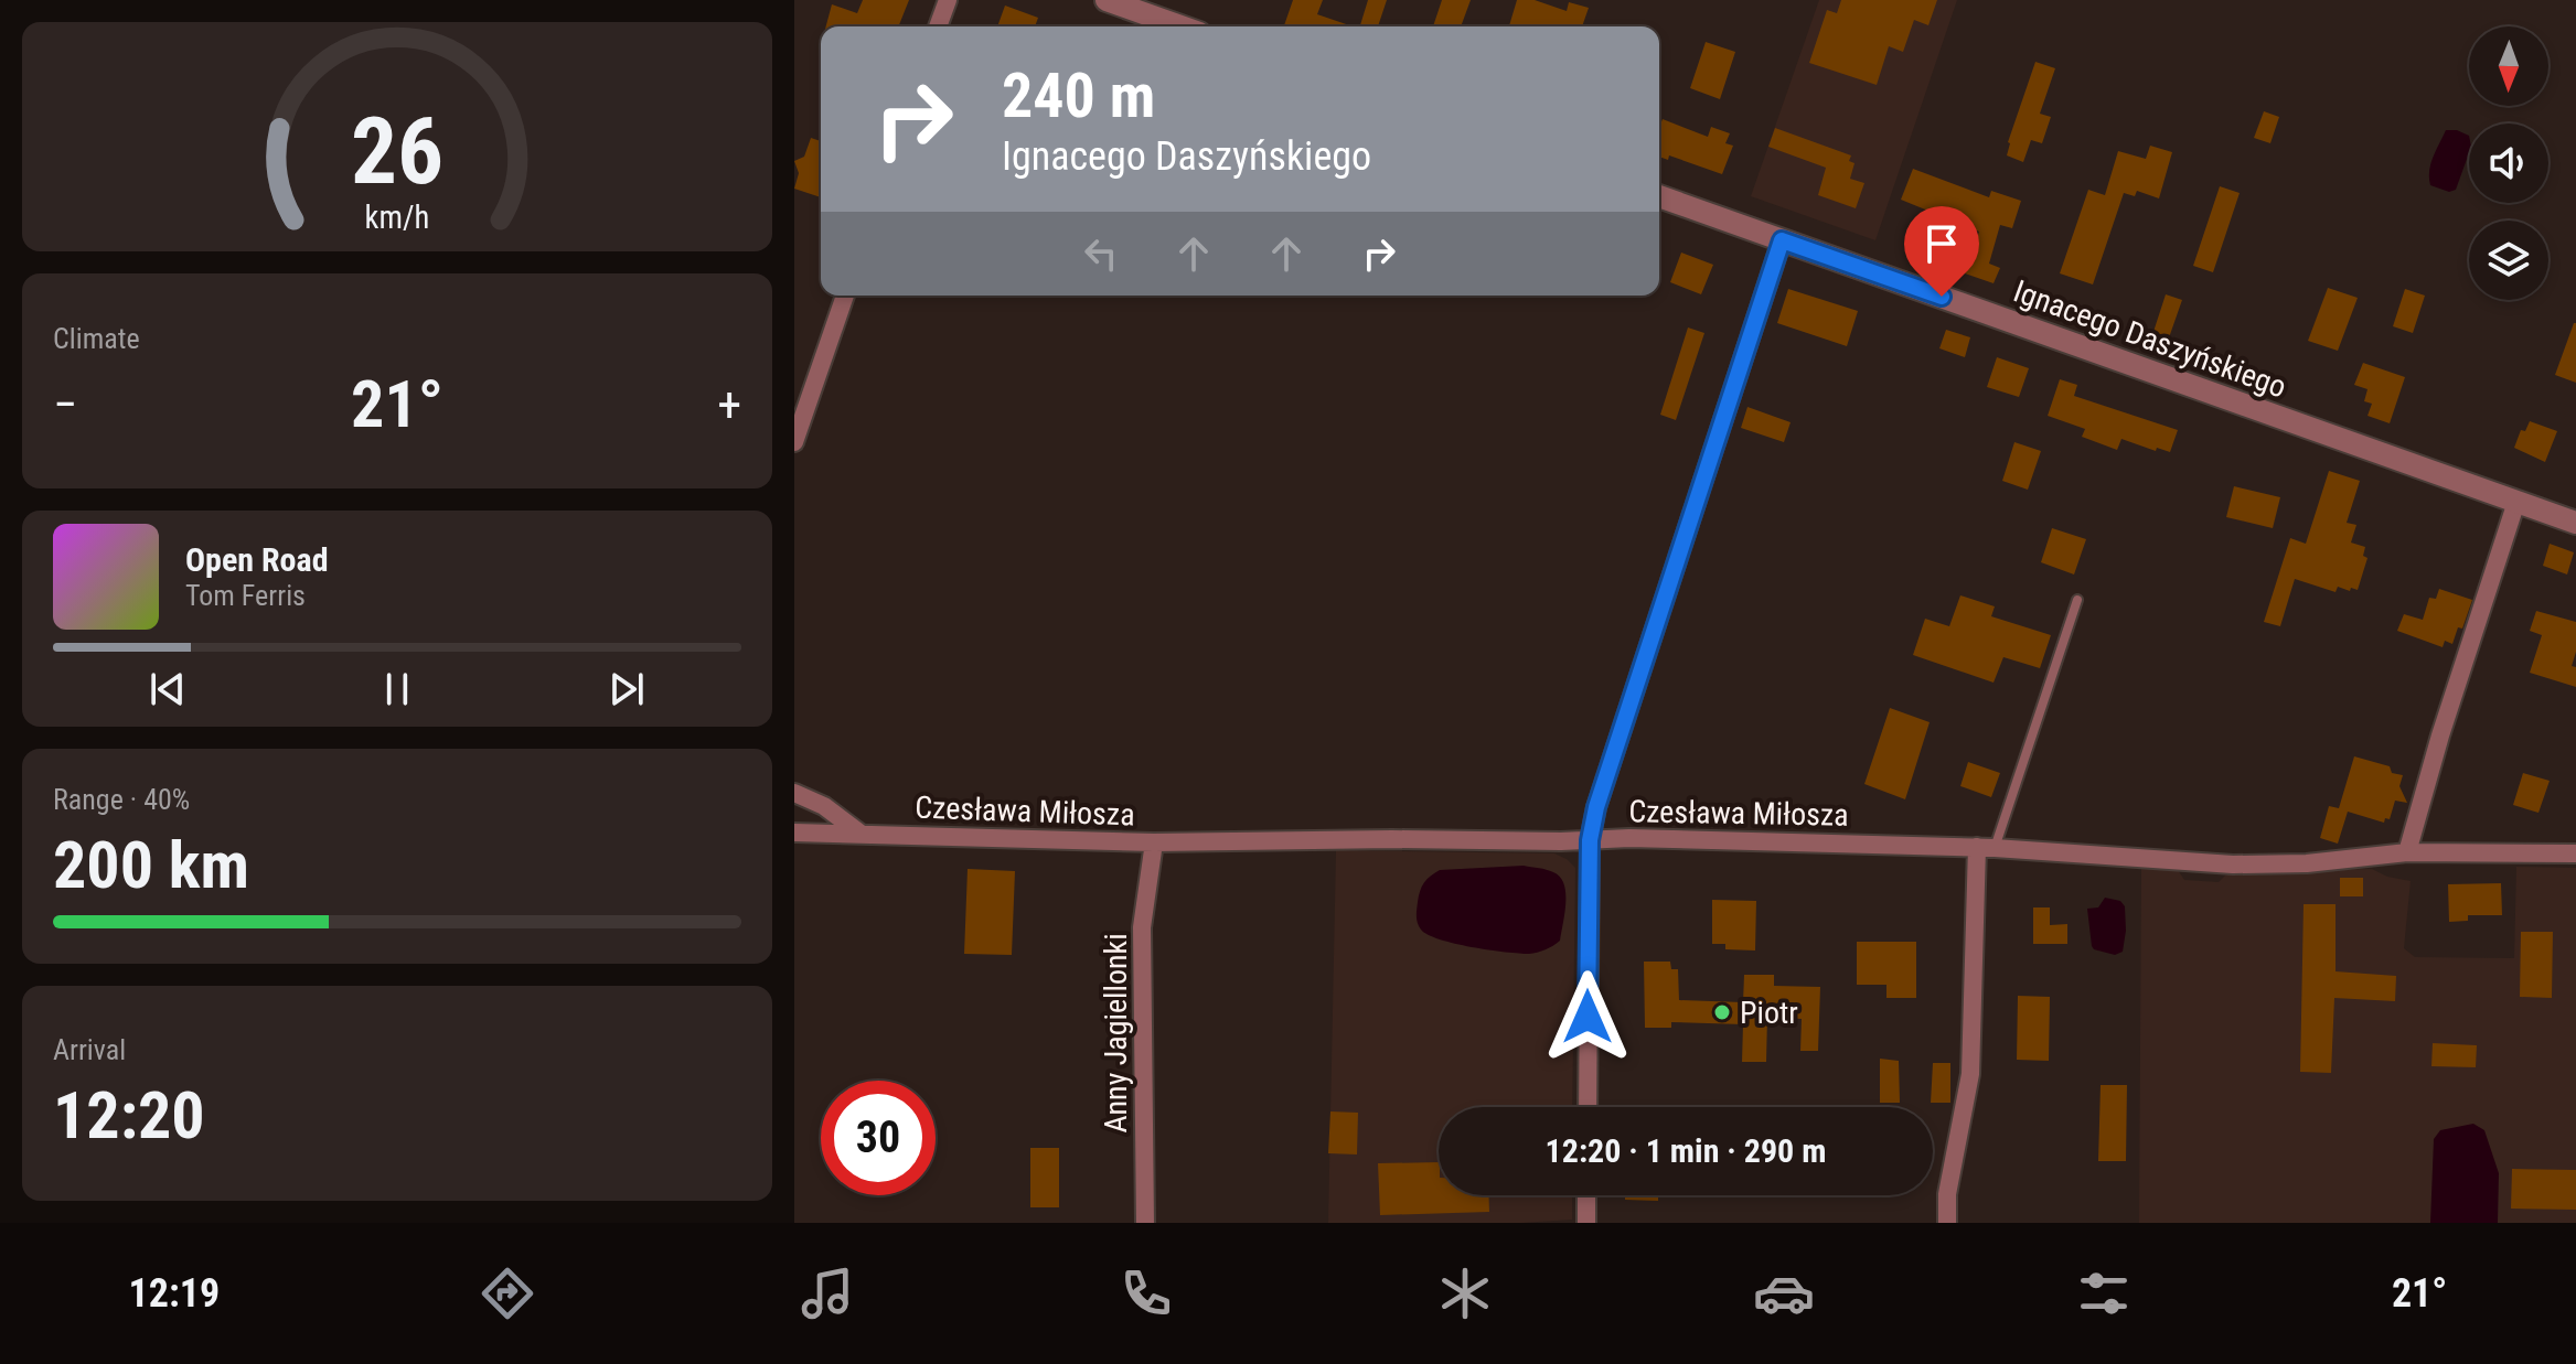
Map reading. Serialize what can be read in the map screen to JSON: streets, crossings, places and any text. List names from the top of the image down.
{
  "streets": {
    "street": ["Ignacego Daszyńskiego", "Czesława Miłosza", "Anny Jagiellonki"]
  },
  "crossings": [
    ["Czesława Miłosza", "Anny Jagiellonki"]
  ],
  "places": ["Piotr"],
  "north": "bottom",
  "page": {
    "turn": ["240 m", "Ignacego Daszyńskiego"],
    "tile": [
      "Climate",
      ["Range · 40%", "200 km"],
      ["Arrival", "12:20"]
    ],
    "heat": ["−", "21°", "+"],
    "song": ["Open Road", "Tom Ferris"],
    "limit": "30",
    "trip": "12:20 · 1 min · 290 m",
    "tabs": ["12:19", "21°"],
    "gauge": ["26", "km/h"]
  }
}
